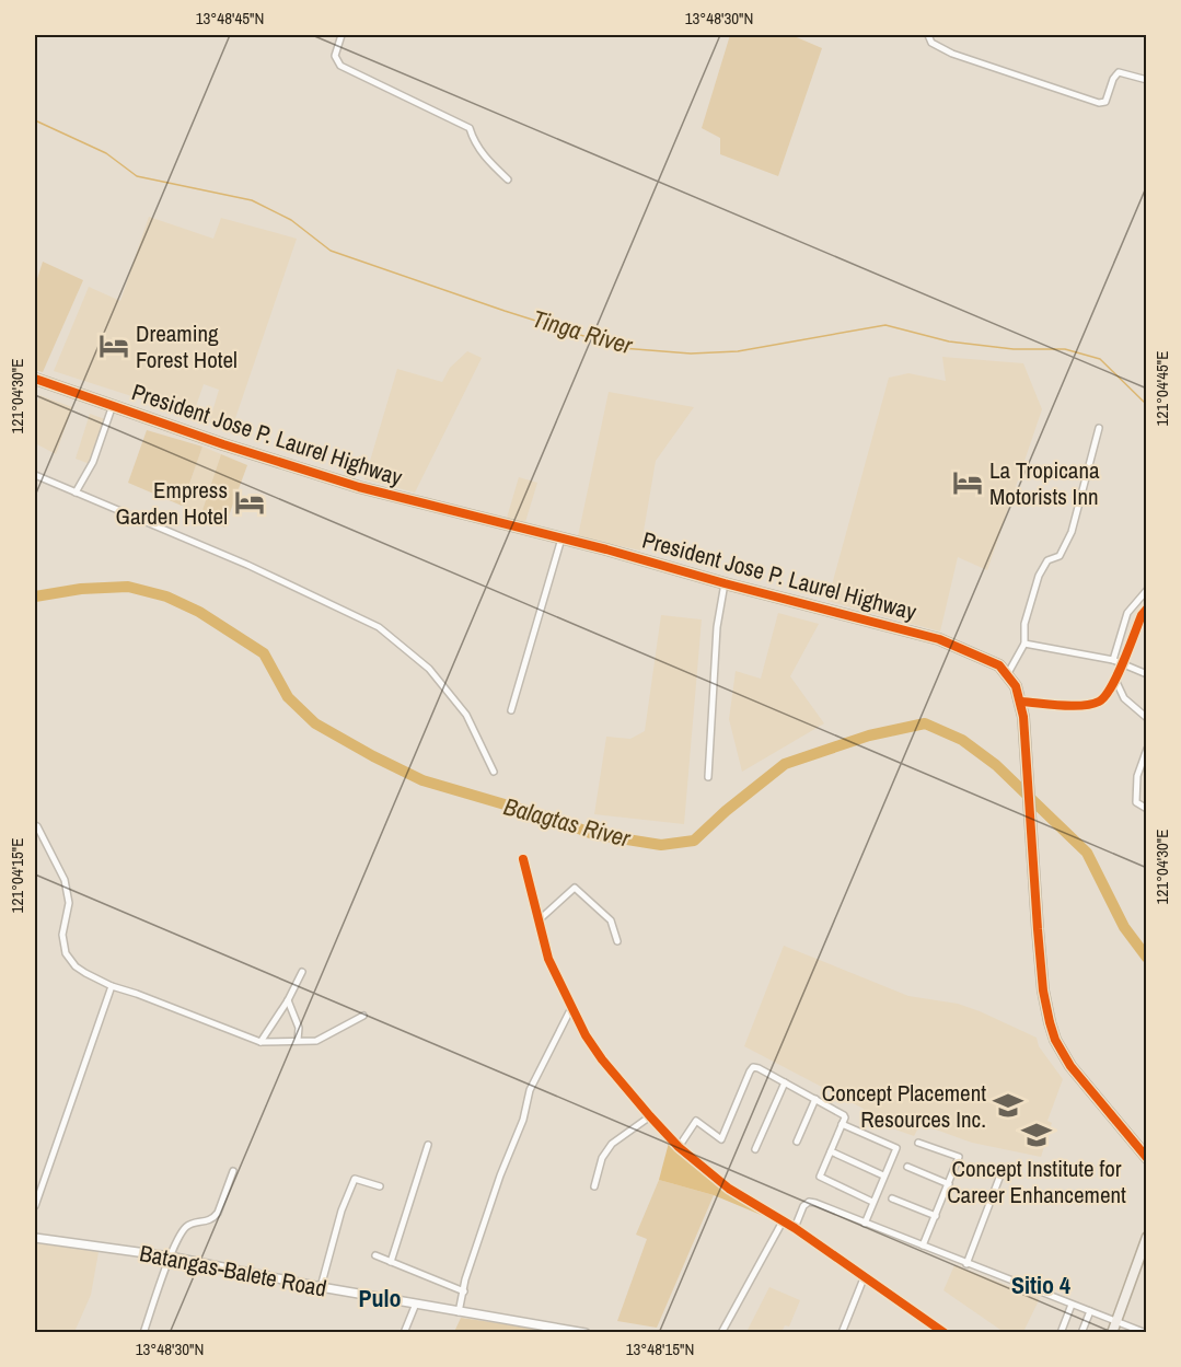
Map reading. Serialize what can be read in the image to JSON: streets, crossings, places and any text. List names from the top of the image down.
{
  "streets": {
    "highway": ["President Jose P. Laurel Highway"],
    "main road": ["Batangas-Balete Road"]
  },
  "districts": ["Sitio 4", "Pulo"],
  "water": ["Tinga River", "Balagtas River"],
  "places": {
    "hotel": ["Dreaming Forest Hotel", "La Tropicana Motorists Inn", "Empress Garden Hotel"],
    "school or university": ["Concept Placement Resources Inc.", "Concept Institute for Career Enhancement"]
  },
  "coordinates": [
    "13°48'45\"N",
    "13°48'30\"N",
    "121°04'45\"E",
    "121°04'30\"E",
    "121°04'15\"E",
    "13°48'15\"N"
  ]
}
